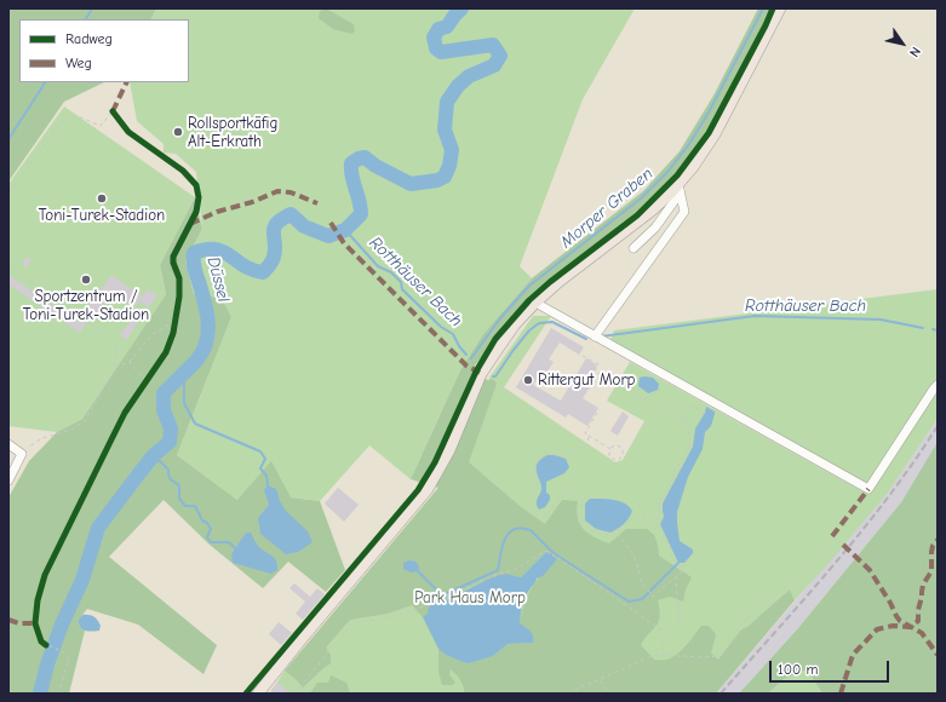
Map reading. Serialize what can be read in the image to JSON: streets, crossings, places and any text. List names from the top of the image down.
{
  "water": ["Morper Graben", "Düssel", "Rotthäuser Bach"],
  "parks": ["Park Haus Morp"],
  "places": [
    "Rollsportkäfig Alt-Erkrath",
    "Toni-Turek-Stadion",
    "Sportzentrum / Toni-Turek-Stadion",
    "Rittergut Morp"
  ],
  "legend": ["Radweg", "Weg"],
  "scale_bar": "100 m",
  "north": "bottom right"
}
